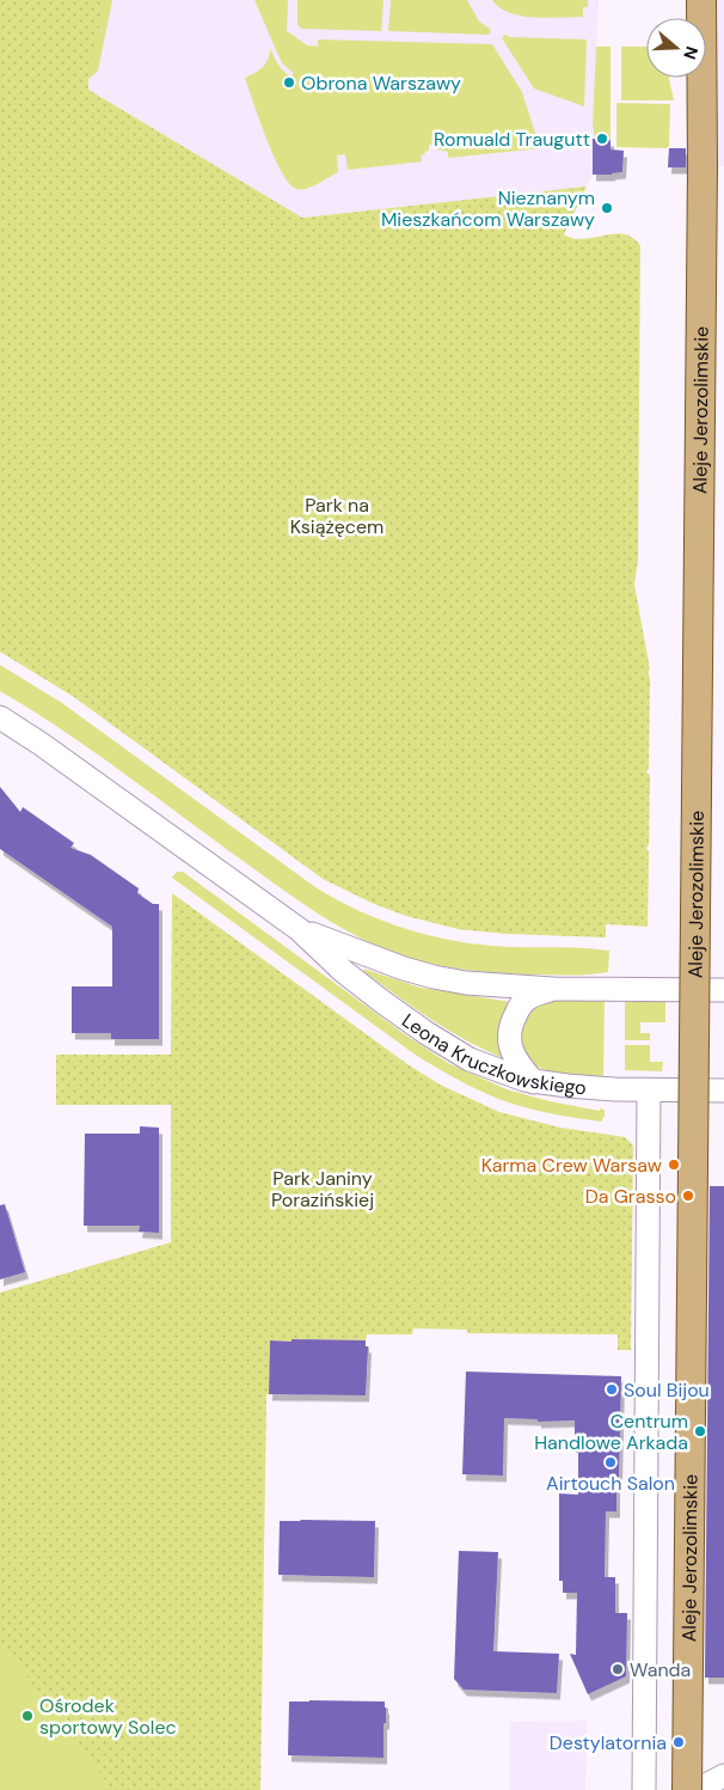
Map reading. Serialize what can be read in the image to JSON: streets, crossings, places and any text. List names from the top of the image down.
{
  "streets": {
    "main road": ["Aleje Jerozolimskie"],
    "street": ["Leona Kruczkowskiego"]
  },
  "parks": ["Park na Książęcem", "Park Janiny Porazińskiej"],
  "places": [
    "Obrona Warszawy",
    "Romuald Traugutt",
    "Nieznanym Mieszkańcom Warszawy",
    "Karma Crew Warsaw",
    "Da Grasso",
    "Soul Bijou",
    "Centrum Handlowe Arkada",
    "Airtouch Salon",
    "Wanda",
    "Ośrodek sportowy Solec",
    "Destylatornia"
  ],
  "north": "right"
}
